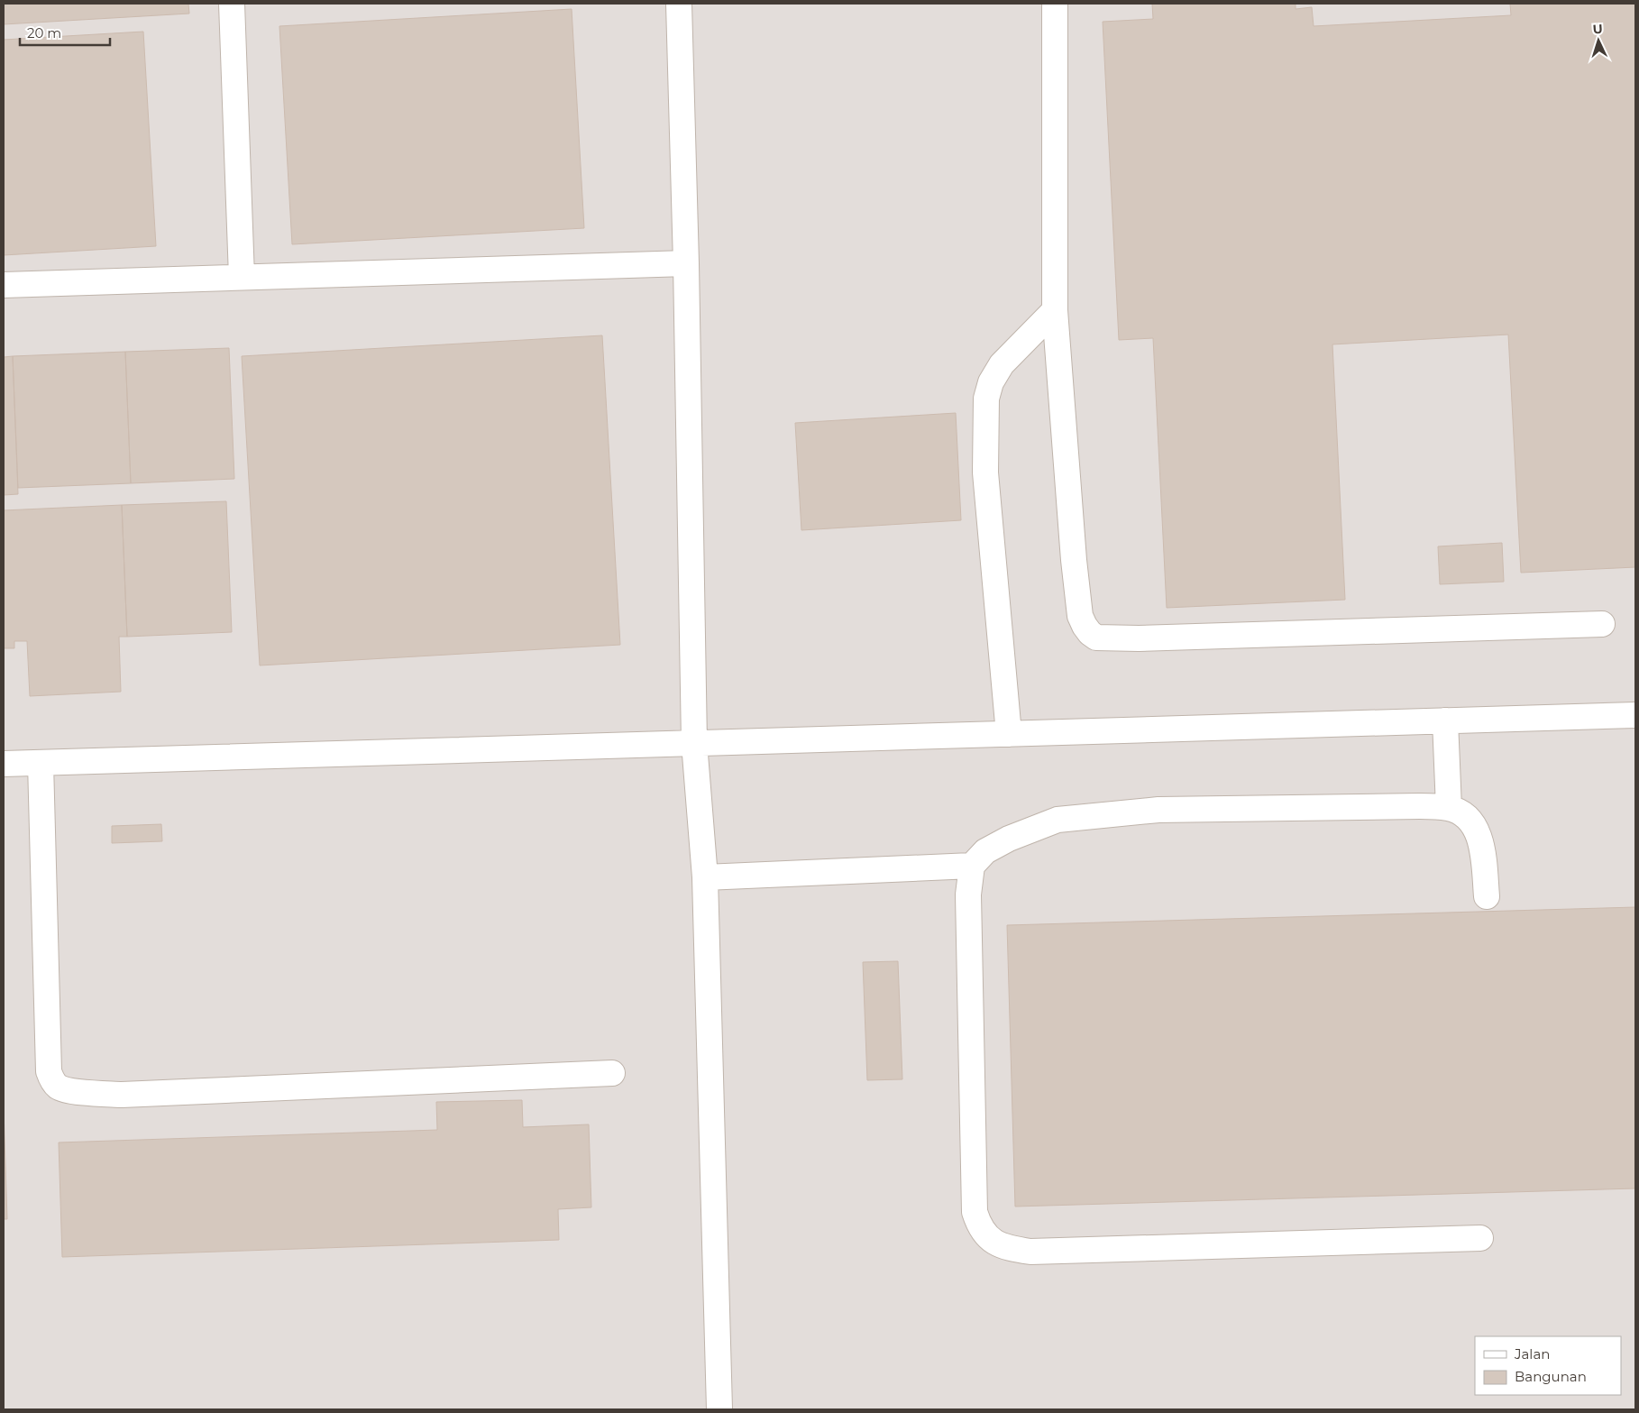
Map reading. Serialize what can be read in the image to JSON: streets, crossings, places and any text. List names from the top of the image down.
{
  "legend": ["Jalan", "Bangunan"],
  "scale_bar": "20 m",
  "north": "top"
}
